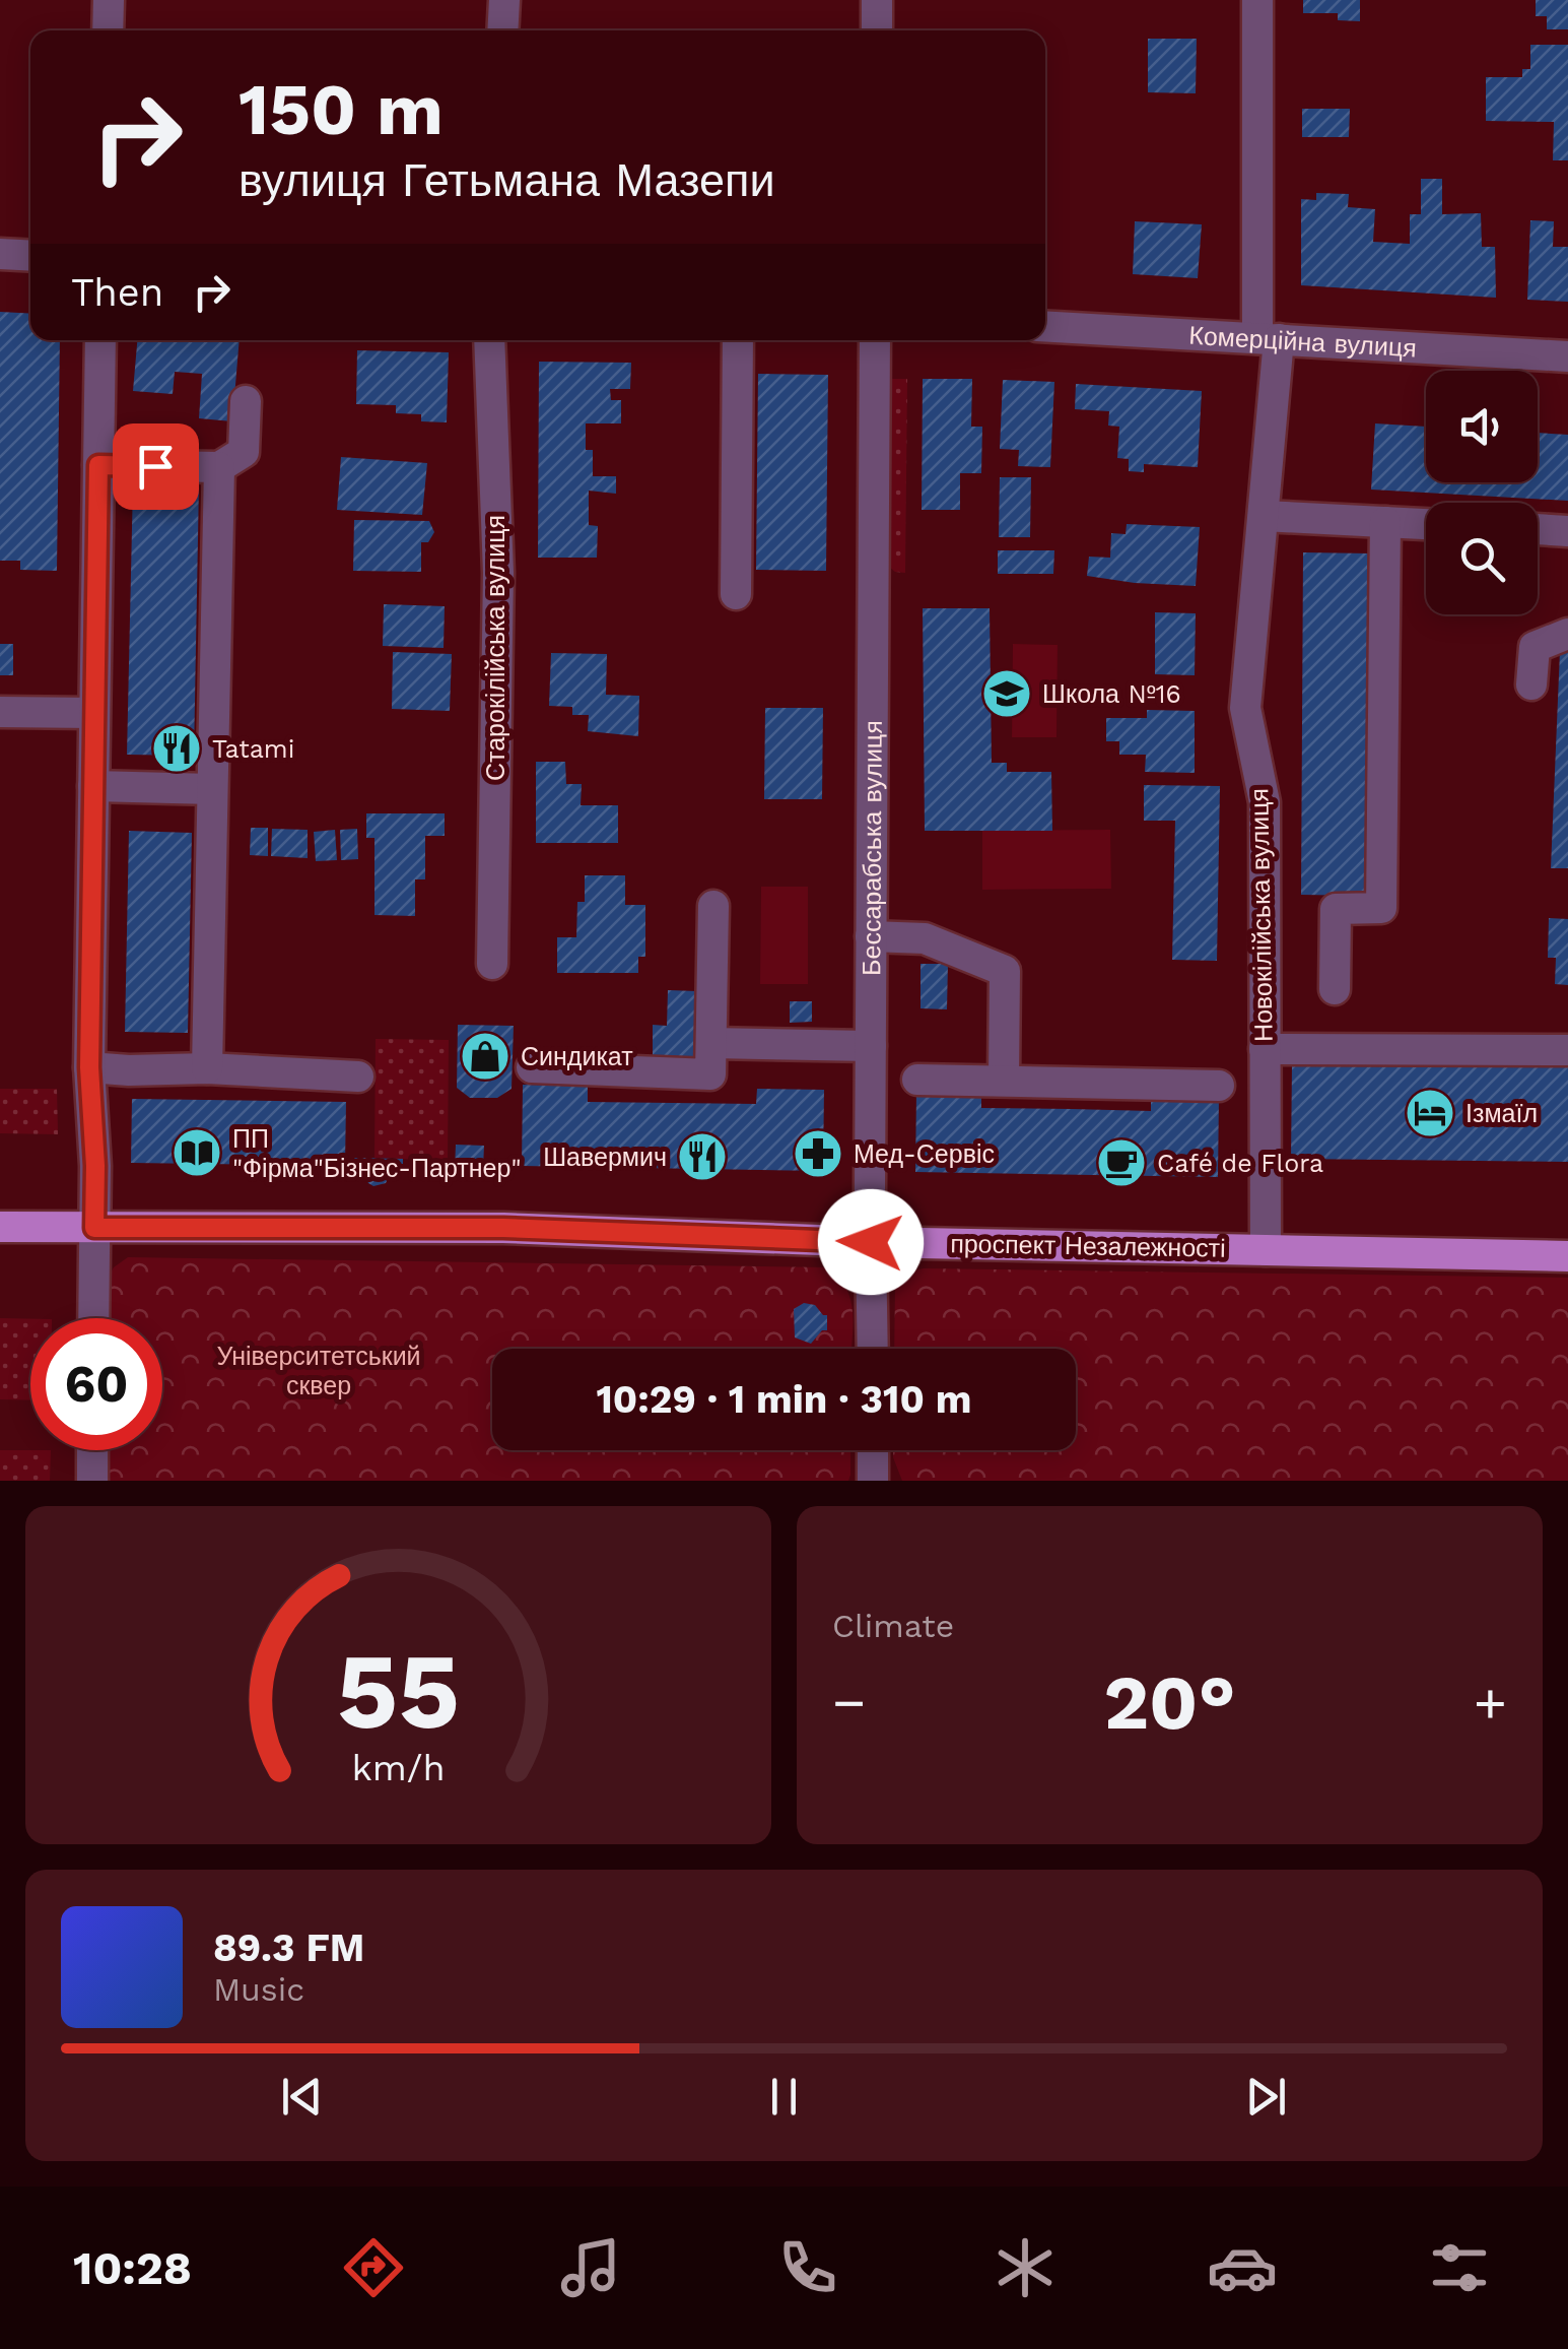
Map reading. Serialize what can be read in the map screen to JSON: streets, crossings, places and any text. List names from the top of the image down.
{
  "streets": {
    "main road": ["проспект Незалежності"],
    "street": [
      "Комерційна вулиця",
      "Старокілійська вулиця",
      "Бессарабська вулиця",
      "Новокілійська вулиця"
    ]
  },
  "crossings": [
    ["Комерційна вулиця", "Новокілійська вулиця"],
    ["Бессарабська вулиця", "проспект Незалежності"],
    ["Новокілійська вулиця", "проспект Незалежності"]
  ],
  "parks": ["Університетський сквер"],
  "places": {
    "school or university": ["Школа №16"],
    "restaurant": ["Tatami", "Шавермич"],
    "shop": ["Синдикат"],
    "hotel": ["Ізмаїл"],
    "library": ["ПП \"Фірма\"Бізнес-Партнер\""],
    "pharmacy": ["Мед-Сервіс"],
    "cafe": ["Café de Flora"]
  },
  "page": {
    "turn": ["150 m", "вулиця Гетьмана Мазепи"],
    "then": "Then",
    "limit": "60",
    "trip": "10:29 · 1 min · 310 m",
    "tile": "Climate",
    "heat": ["−", "20°", "+"],
    "song": ["89.3 FM", "Music"],
    "tabs": "10:28",
    "gauge": ["55", "km/h"]
  }
}
